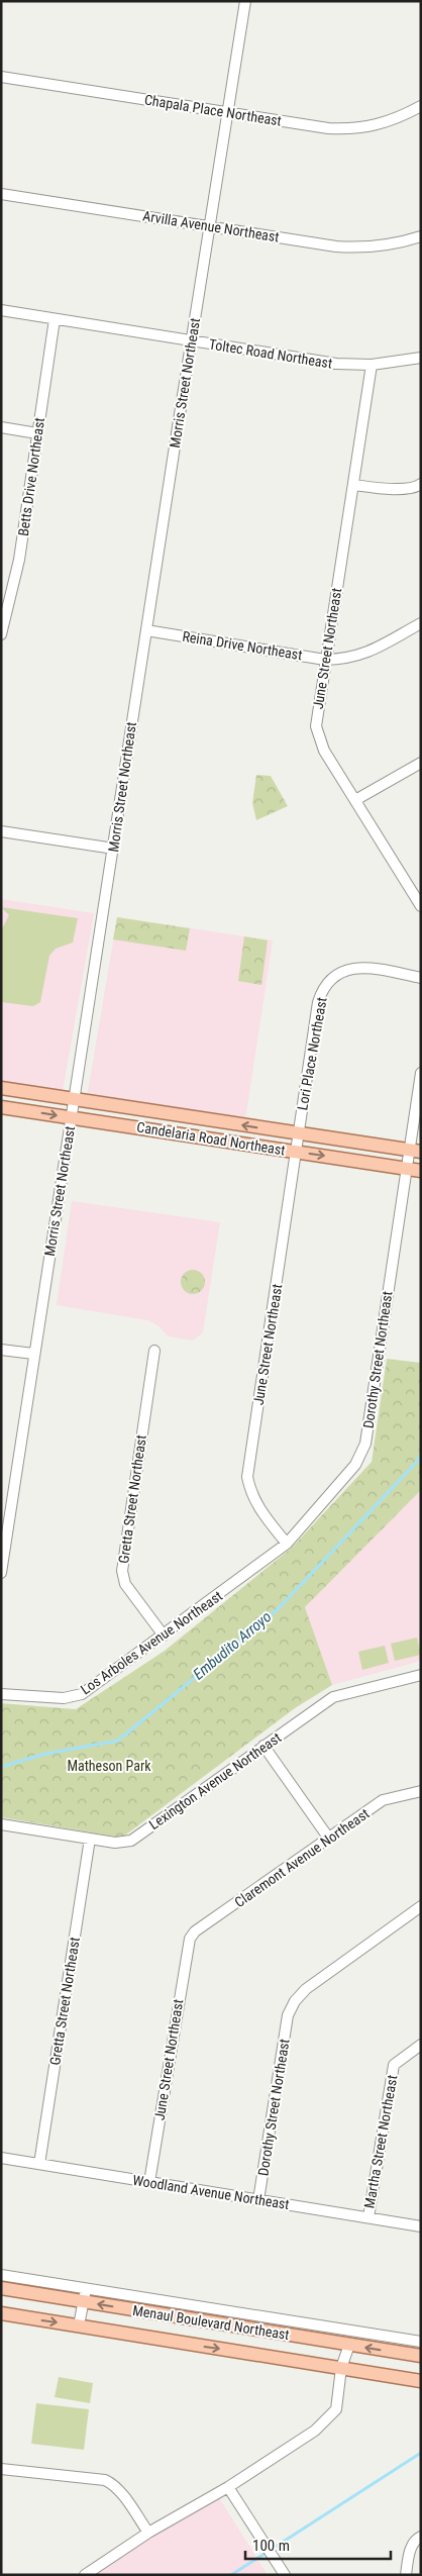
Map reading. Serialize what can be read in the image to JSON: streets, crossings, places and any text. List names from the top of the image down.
{
  "streets": {
    "main road": ["Candelaria Road Northeast", "Menaul Boulevard Northeast"],
    "street": [
      "Chapala Place Northeast",
      "Arvilla Avenue Northeast",
      "Toltec Road Northeast",
      "Morris Street Northeast",
      "Betts Drive Northeast",
      "Reina Drive Northeast",
      "June Street Northeast",
      "Lori Place Northeast",
      "Dorothy Street Northeast",
      "Gretta Street Northeast",
      "Los Arboles Avenue Northeast",
      "Lexington Avenue Northeast",
      "Claremont Avenue Northeast",
      "Martha Street Northeast",
      "Woodland Avenue Northeast"
    ]
  },
  "crossings": [
    ["Chapala Place Northeast", "Morris Street Northeast"],
    ["Arvilla Avenue Northeast", "Morris Street Northeast"],
    ["Toltec Road Northeast", "Morris Street Northeast"],
    ["Toltec Road Northeast", "Betts Drive Northeast"],
    ["Toltec Road Northeast", "June Street Northeast"],
    ["Morris Street Northeast", "Reina Drive Northeast"],
    ["Morris Street Northeast", "Candelaria Road Northeast"],
    ["Reina Drive Northeast", "June Street Northeast"],
    ["June Street Northeast", "Lori Place Northeast"],
    ["June Street Northeast", "Candelaria Road Northeast"],
    ["June Street Northeast", "Dorothy Street Northeast"],
    ["June Street Northeast", "Los Arboles Avenue Northeast"],
    ["June Street Northeast", "Claremont Avenue Northeast"],
    ["June Street Northeast", "Woodland Avenue Northeast"],
    ["Lori Place Northeast", "Candelaria Road Northeast"],
    ["Candelaria Road Northeast", "Dorothy Street Northeast"],
    ["Dorothy Street Northeast", "Los Arboles Avenue Northeast"],
    ["Dorothy Street Northeast", "Woodland Avenue Northeast"],
    ["Gretta Street Northeast", "Los Arboles Avenue Northeast"],
    ["Gretta Street Northeast", "Lexington Avenue Northeast"],
    ["Gretta Street Northeast", "Woodland Avenue Northeast"],
    ["Martha Street Northeast", "Woodland Avenue Northeast"]
  ],
  "water": ["Embudito Arroyo"],
  "parks": ["Matheson Park"],
  "scale_bar": "100 m"
}
